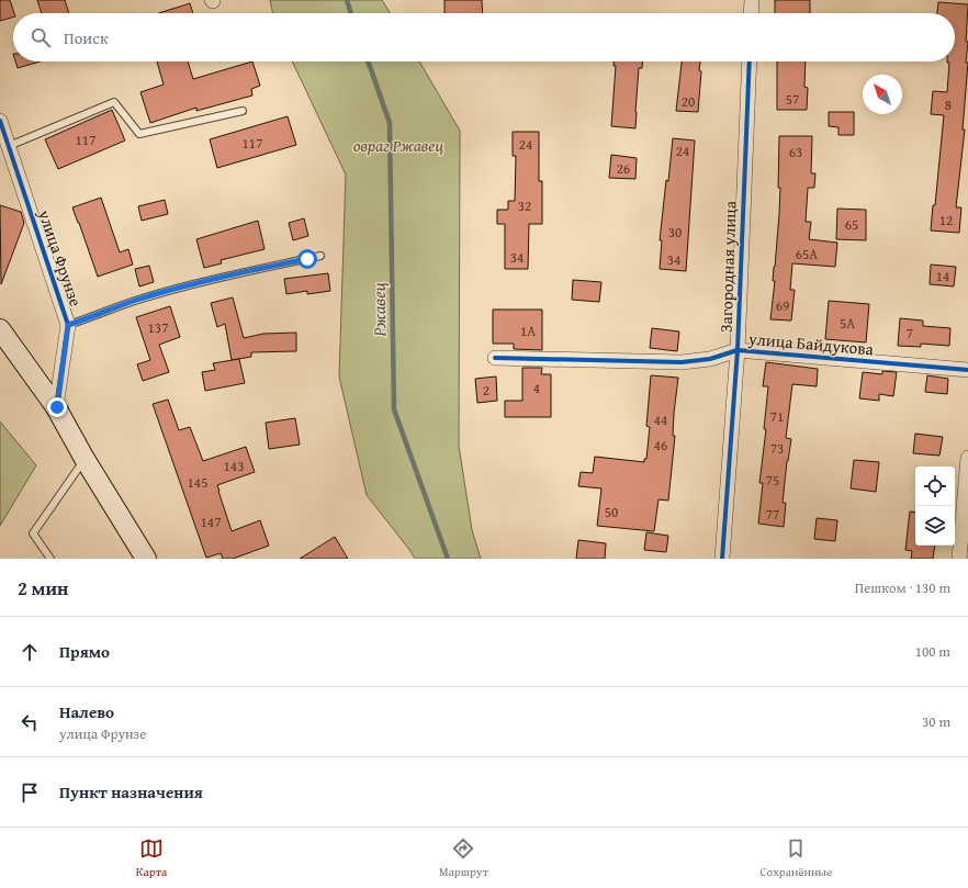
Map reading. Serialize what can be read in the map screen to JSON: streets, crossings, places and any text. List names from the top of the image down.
{
  "streets": {
    "street": ["улица Фрунзе", "Загородная улица", "улица Байдукова"]
  },
  "crossings": [
    ["Загородная улица", "улица Байдукова"]
  ],
  "water": ["Ржавец"],
  "parks": ["овраг Ржавец"],
  "house_numbers": [
    "57",
    "20",
    "8",
    "117",
    "117",
    "24",
    "24",
    "63",
    "26",
    "32",
    "12",
    "65",
    "30",
    "65А",
    "34",
    "34",
    "14",
    "69",
    "5А",
    "137",
    "1А",
    "7",
    "4",
    "2",
    "71",
    "44",
    "46",
    "73",
    "143",
    "75",
    "145",
    "50",
    "77",
    "147"
  ],
  "north": "top left",
  "page": {
    "search": "Поиск",
    "heading": ["2 мин", "Пешком · 130 m"],
    "list": [
      ["Прямо", "100 m"],
      ["Налево", "улица Фрунзе", "30 m"],
      "Пункт назначения"
    ],
    "nav": ["Карта", "Маршрут", "Сохранённые"]
  }
}
